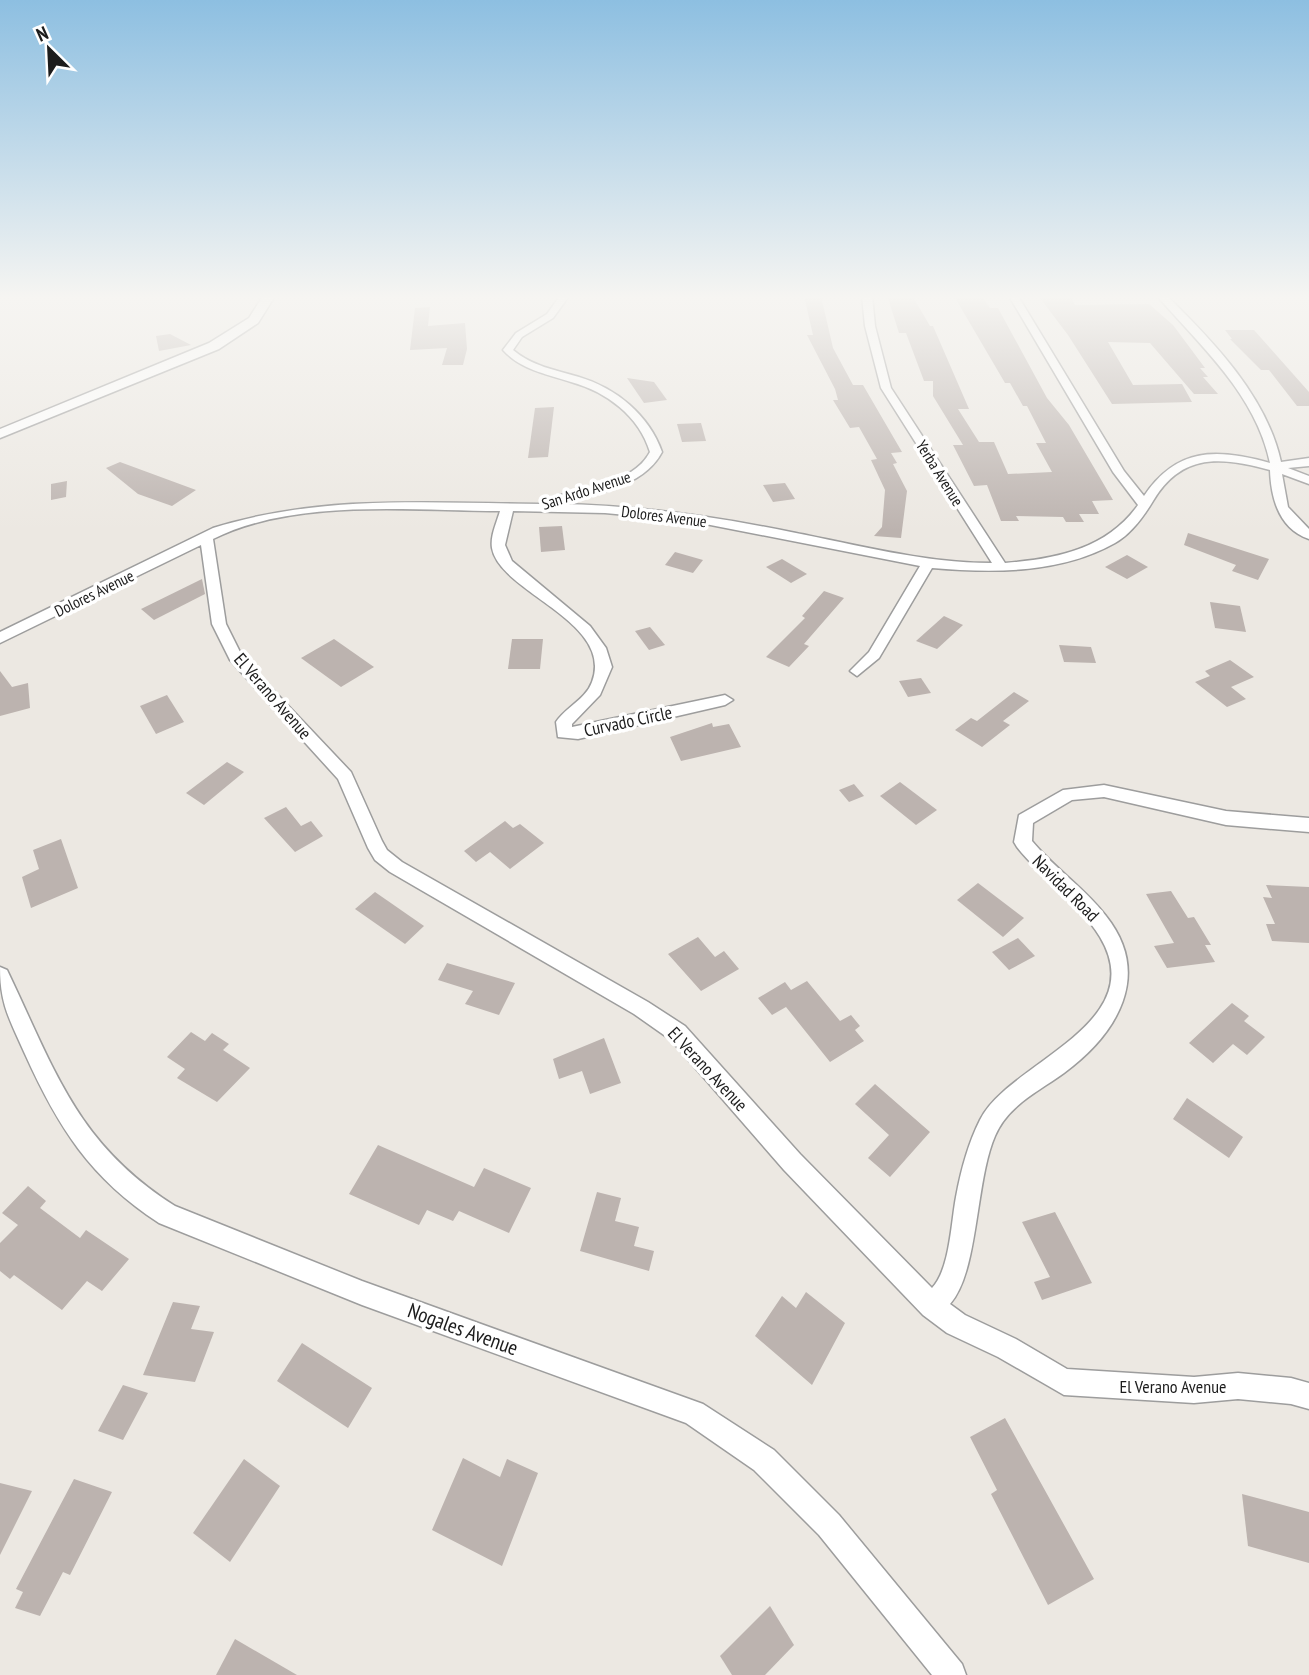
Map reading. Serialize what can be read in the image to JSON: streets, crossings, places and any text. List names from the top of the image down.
{
  "streets": {
    "street": [
      "Yerba Avenue",
      "San Ardo Avenue",
      "Dolores Avenue",
      "El Verano Avenue",
      "Curvado Circle",
      "Navidad Road",
      "Nogales Avenue"
    ]
  },
  "crossings": [
    ["Yerba Avenue", "Dolores Avenue"],
    ["San Ardo Avenue", "Dolores Avenue"],
    ["Dolores Avenue", "El Verano Avenue"],
    ["Dolores Avenue", "Curvado Circle"],
    ["El Verano Avenue", "Navidad Road"]
  ],
  "north": "top left"
}
